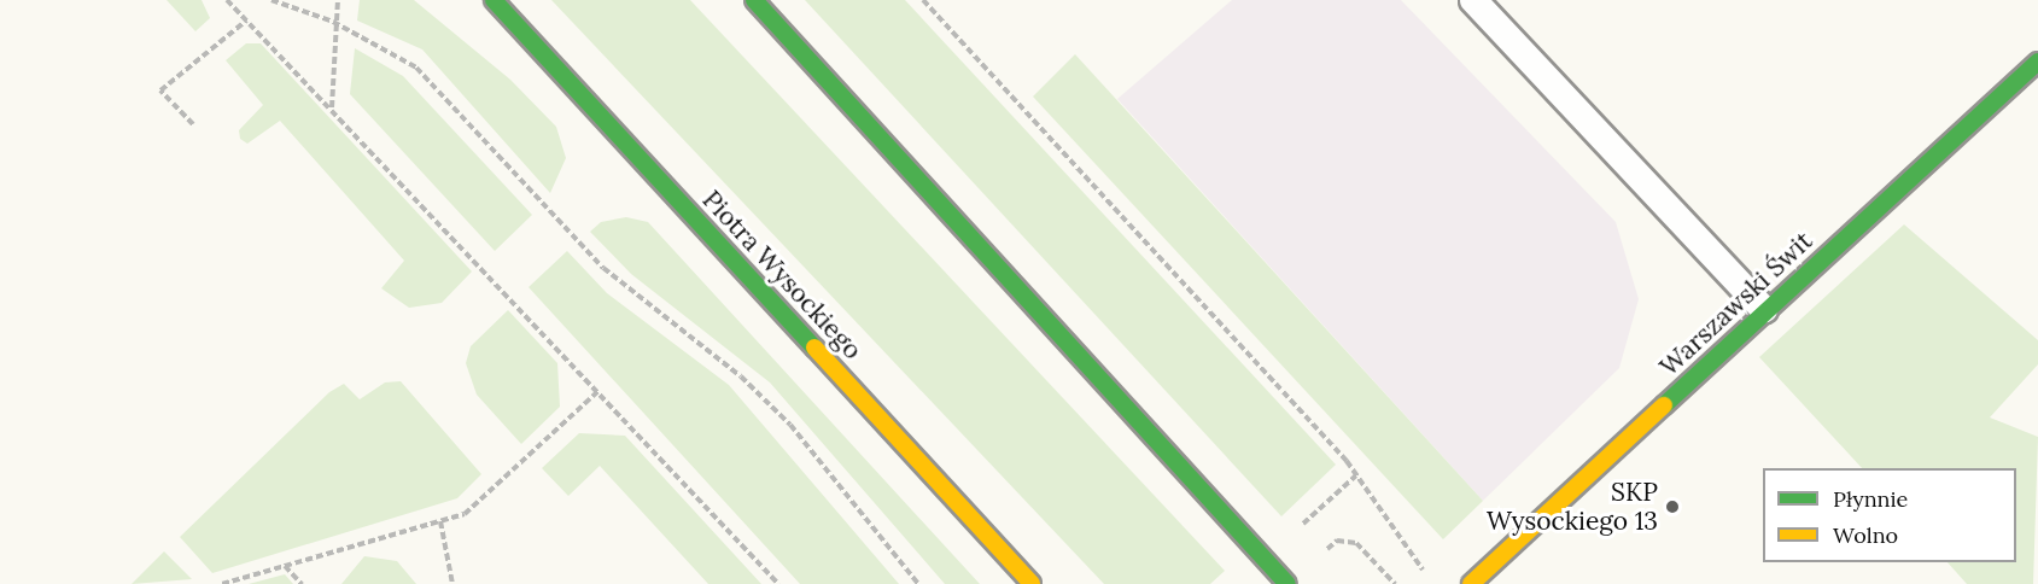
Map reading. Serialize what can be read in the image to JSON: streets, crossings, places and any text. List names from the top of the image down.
{
  "streets": {
    "main road": ["Piotra Wysockiego", "Warszawski Świt"]
  },
  "places": ["SKP Wysockiego 13"],
  "legend": ["Płynnie", "Wolno"]
}
